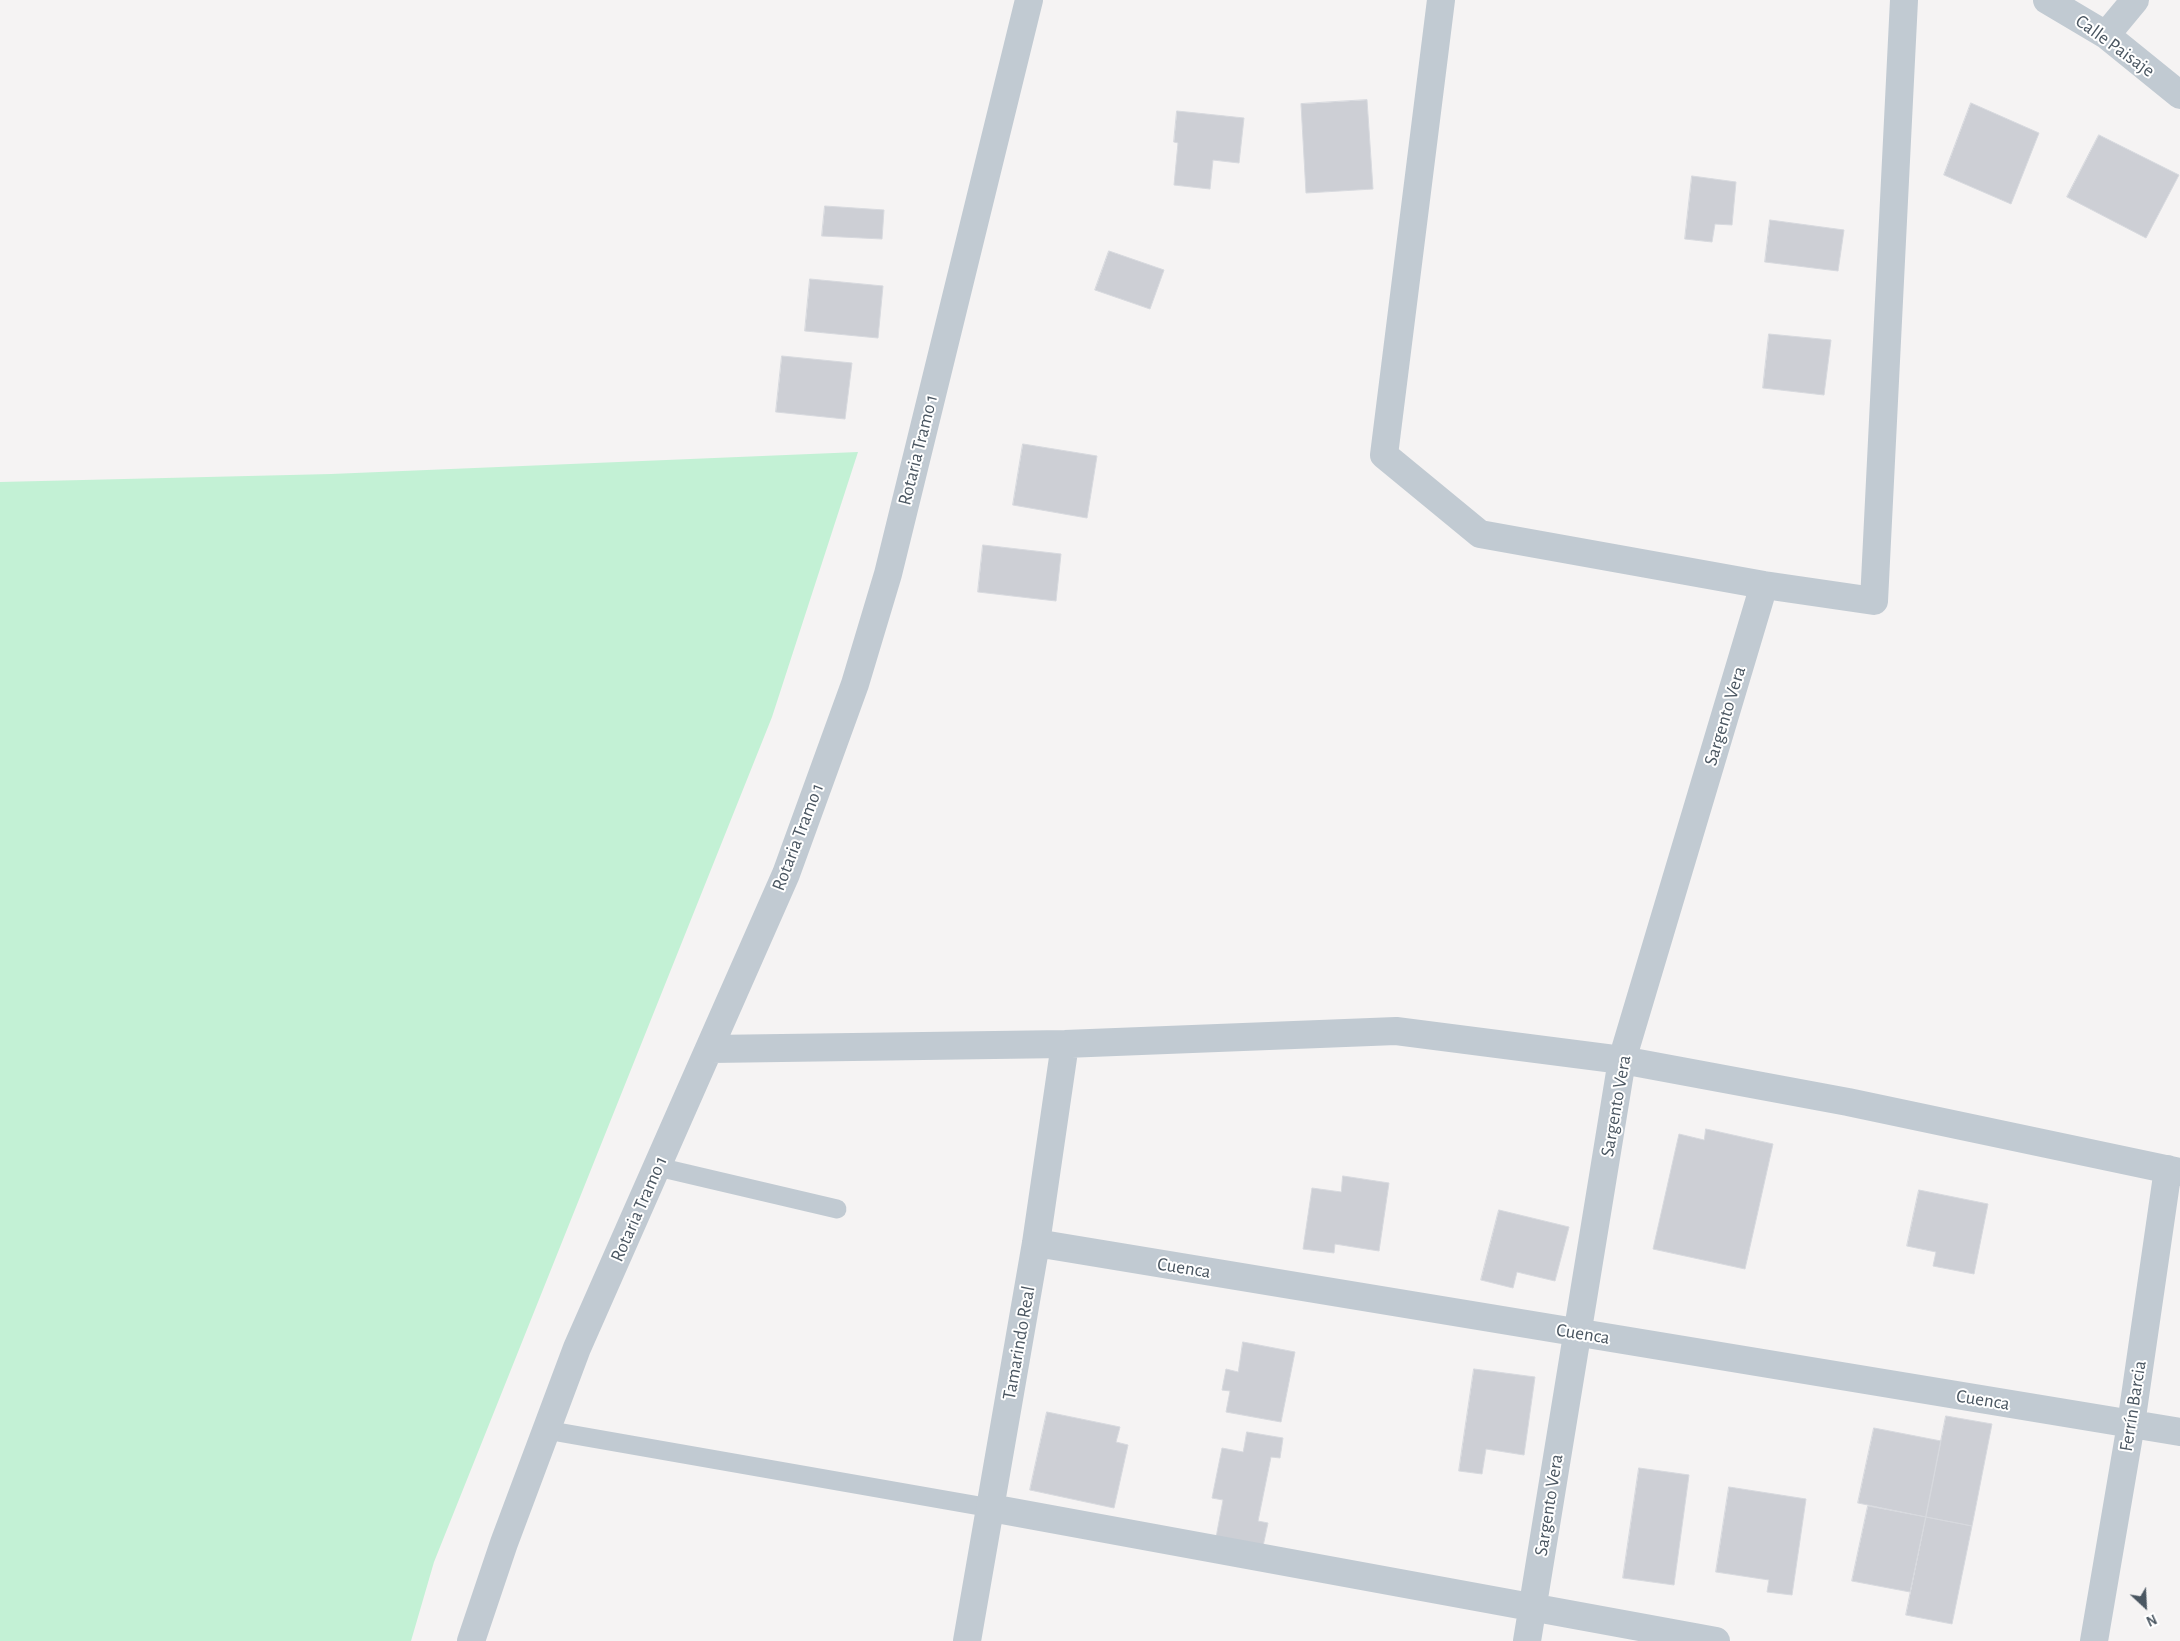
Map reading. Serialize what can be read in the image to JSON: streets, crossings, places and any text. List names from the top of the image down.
{
  "streets": {
    "street": [
      "Calle Paisaje",
      "Rotaria Tramo 1",
      "Sargento Vera",
      "Cuenca",
      "Tamarindo Real",
      "Ferrín Barcia"
    ]
  },
  "crossings": [
    ["Sargento Vera", "Cuenca"],
    ["Cuenca", "Tamarindo Real"],
    ["Cuenca", "Ferrín Barcia"]
  ],
  "north": "bottom right"
}
